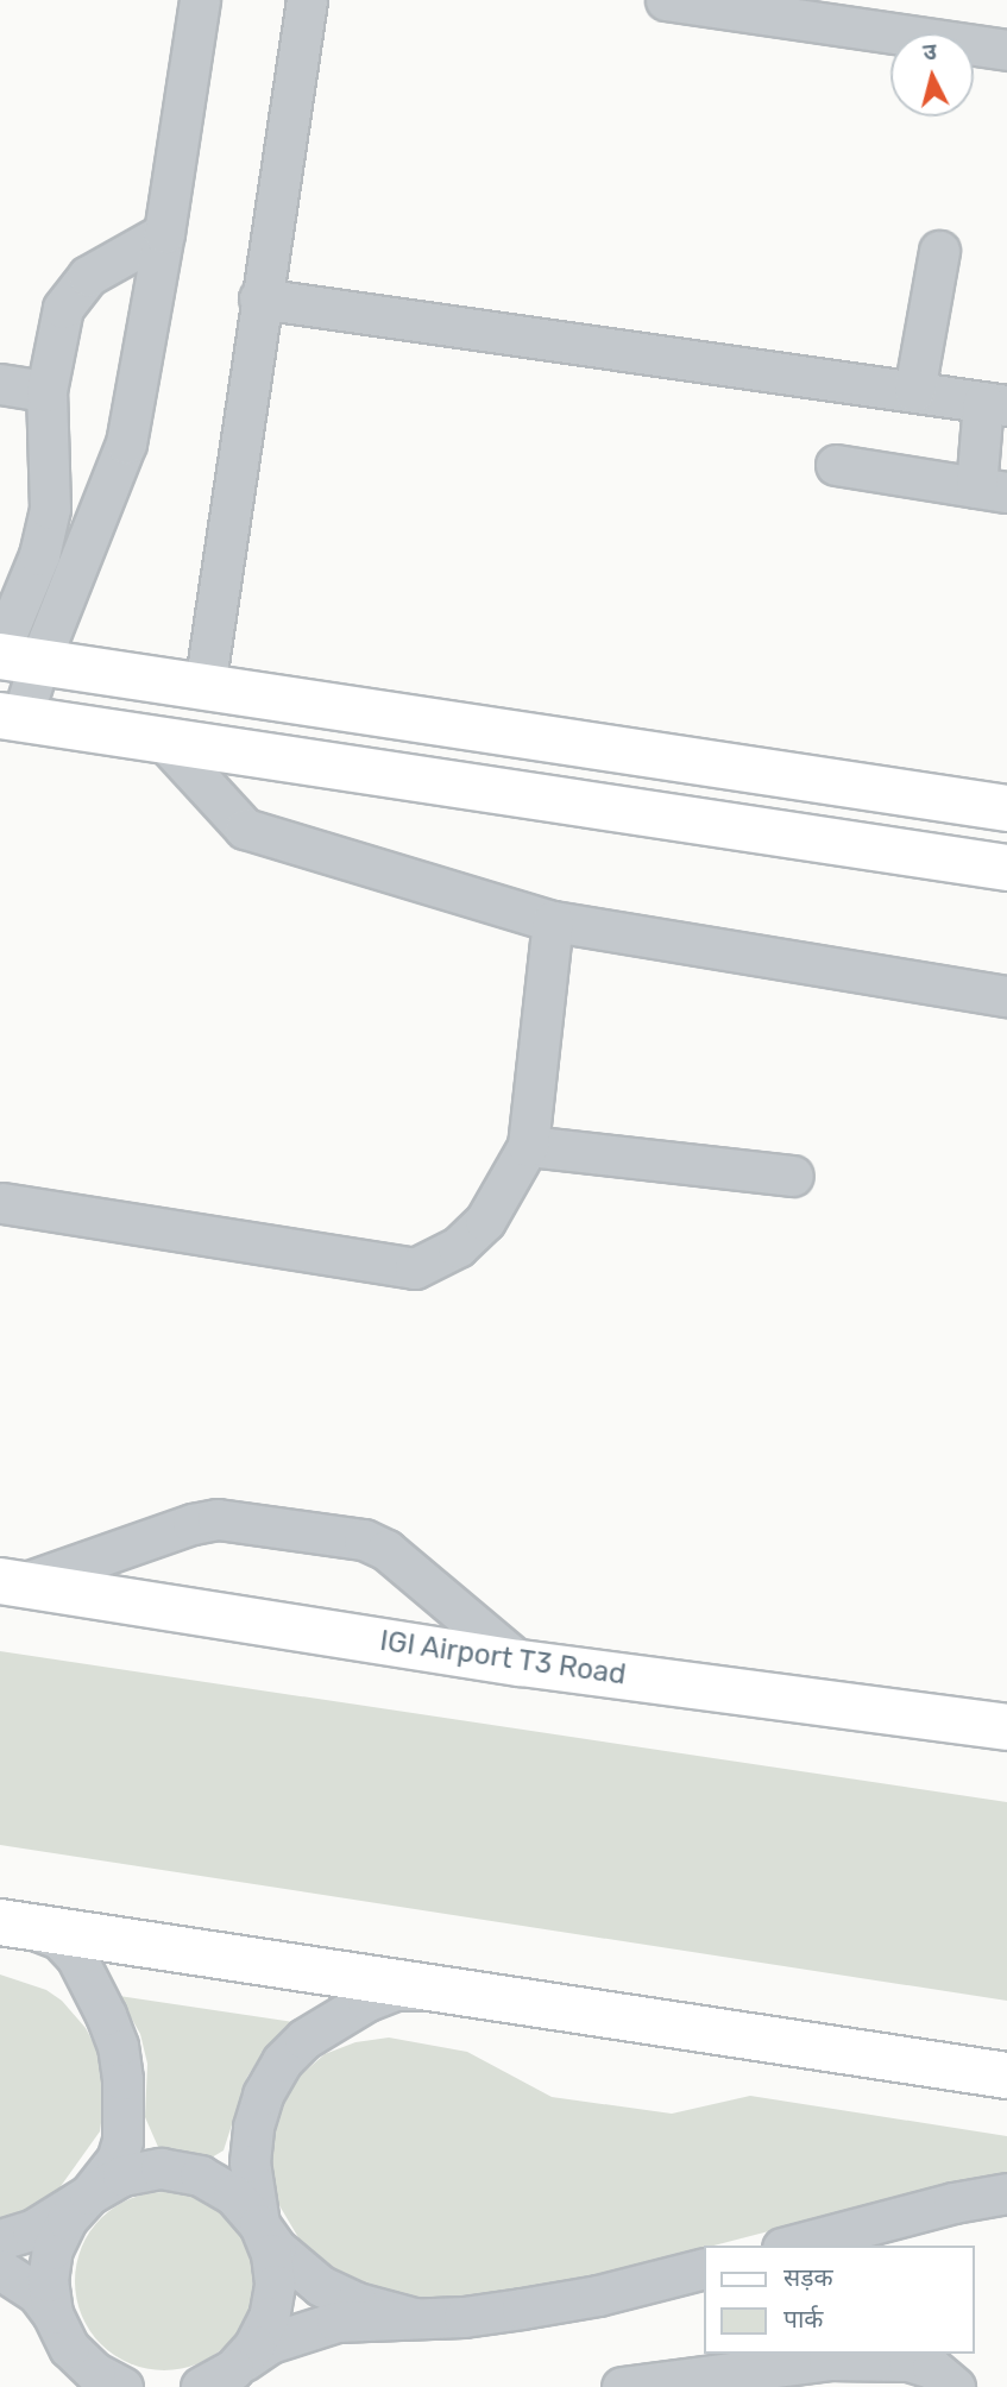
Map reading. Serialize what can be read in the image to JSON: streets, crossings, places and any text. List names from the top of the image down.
{
  "streets": {
    "main road": ["IGI Airport T3 Road"]
  },
  "legend": ["सड़क", "पार्क"],
  "north": "top"
}
